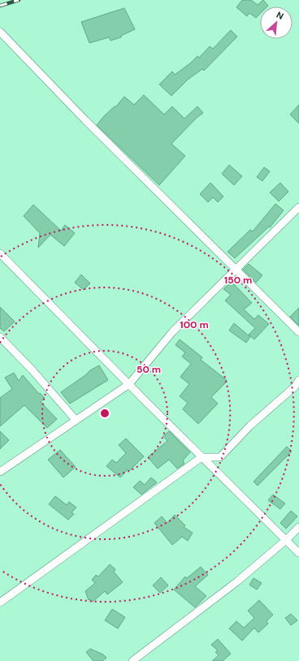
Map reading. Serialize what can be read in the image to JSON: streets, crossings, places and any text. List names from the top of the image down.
{
  "north": "top right",
  "rings": ["150 m", "100 m", "50 m"]
}
